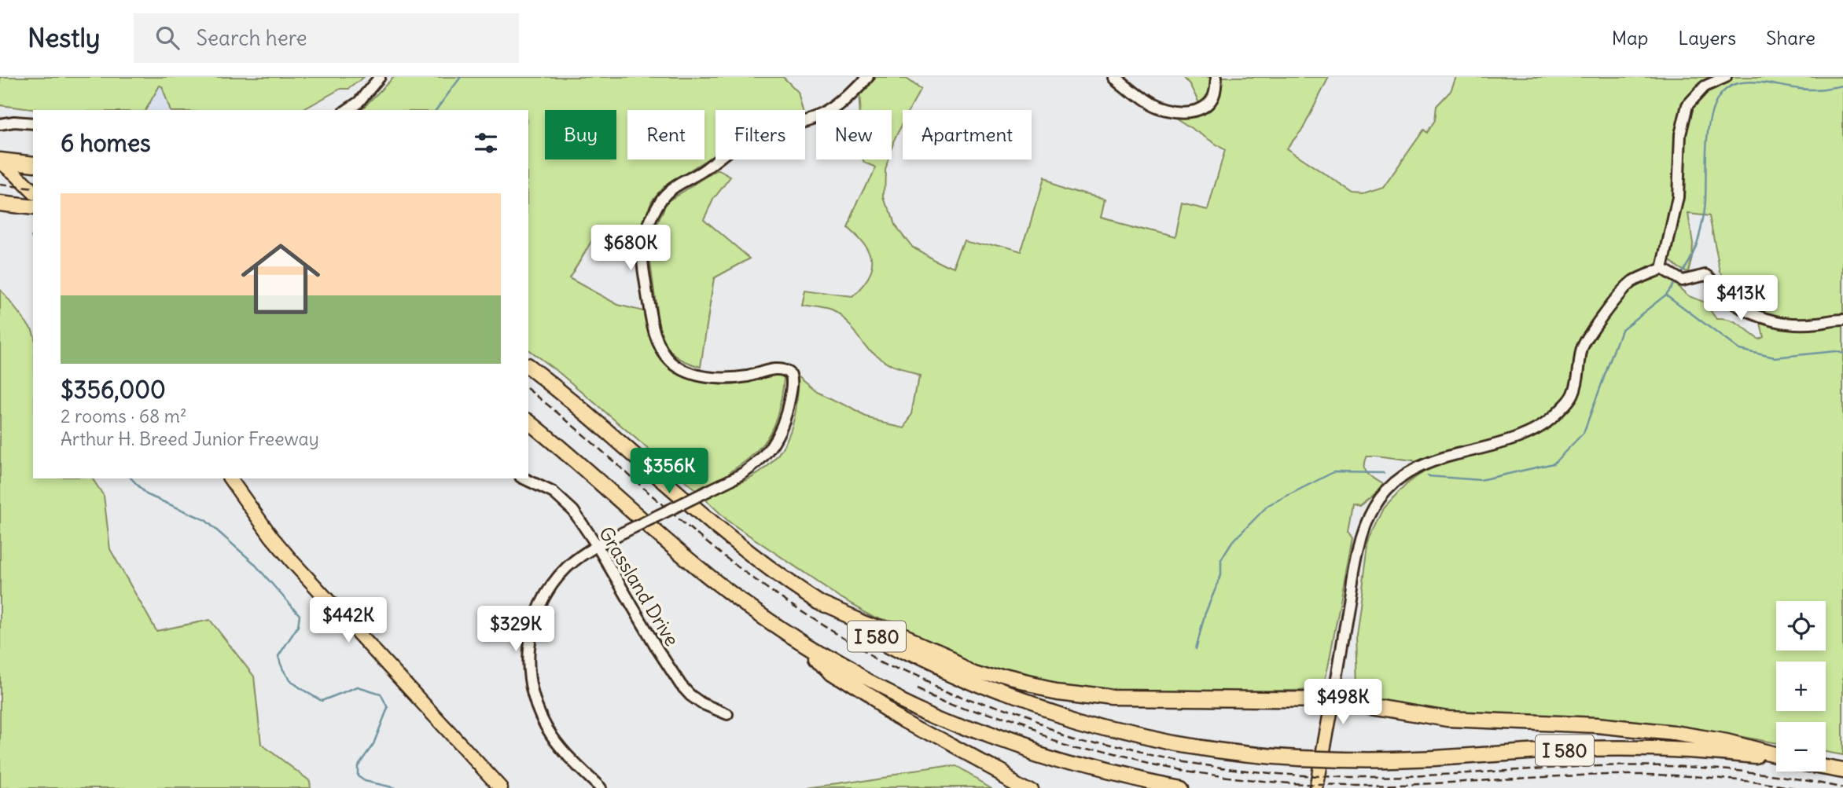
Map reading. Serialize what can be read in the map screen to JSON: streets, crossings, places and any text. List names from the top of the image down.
{
  "streets": {
    "highway": ["I 580"],
    "street": ["Grassland Drive"]
  },
  "page": {
    "header": "Nestly",
    "search": "Search here",
    "nav": ["Map", "Layers", "Share"],
    "chip": [
      "Buy",
      "Rent",
      "Filters",
      "New",
      "Apartment"
    ],
    "heading": "6 homes",
    "list": [
      {
        "name": "$356,000",
        "note": "2 rooms · 68 m² · Arthur H. Breed Junior Freeway"
      }
    ],
    "price": [
      "$680K",
      "$413K",
      "$356K",
      "$442K",
      "$329K",
      "$498K"
    ],
    "map_buttons": ["+", "−"]
  }
}
